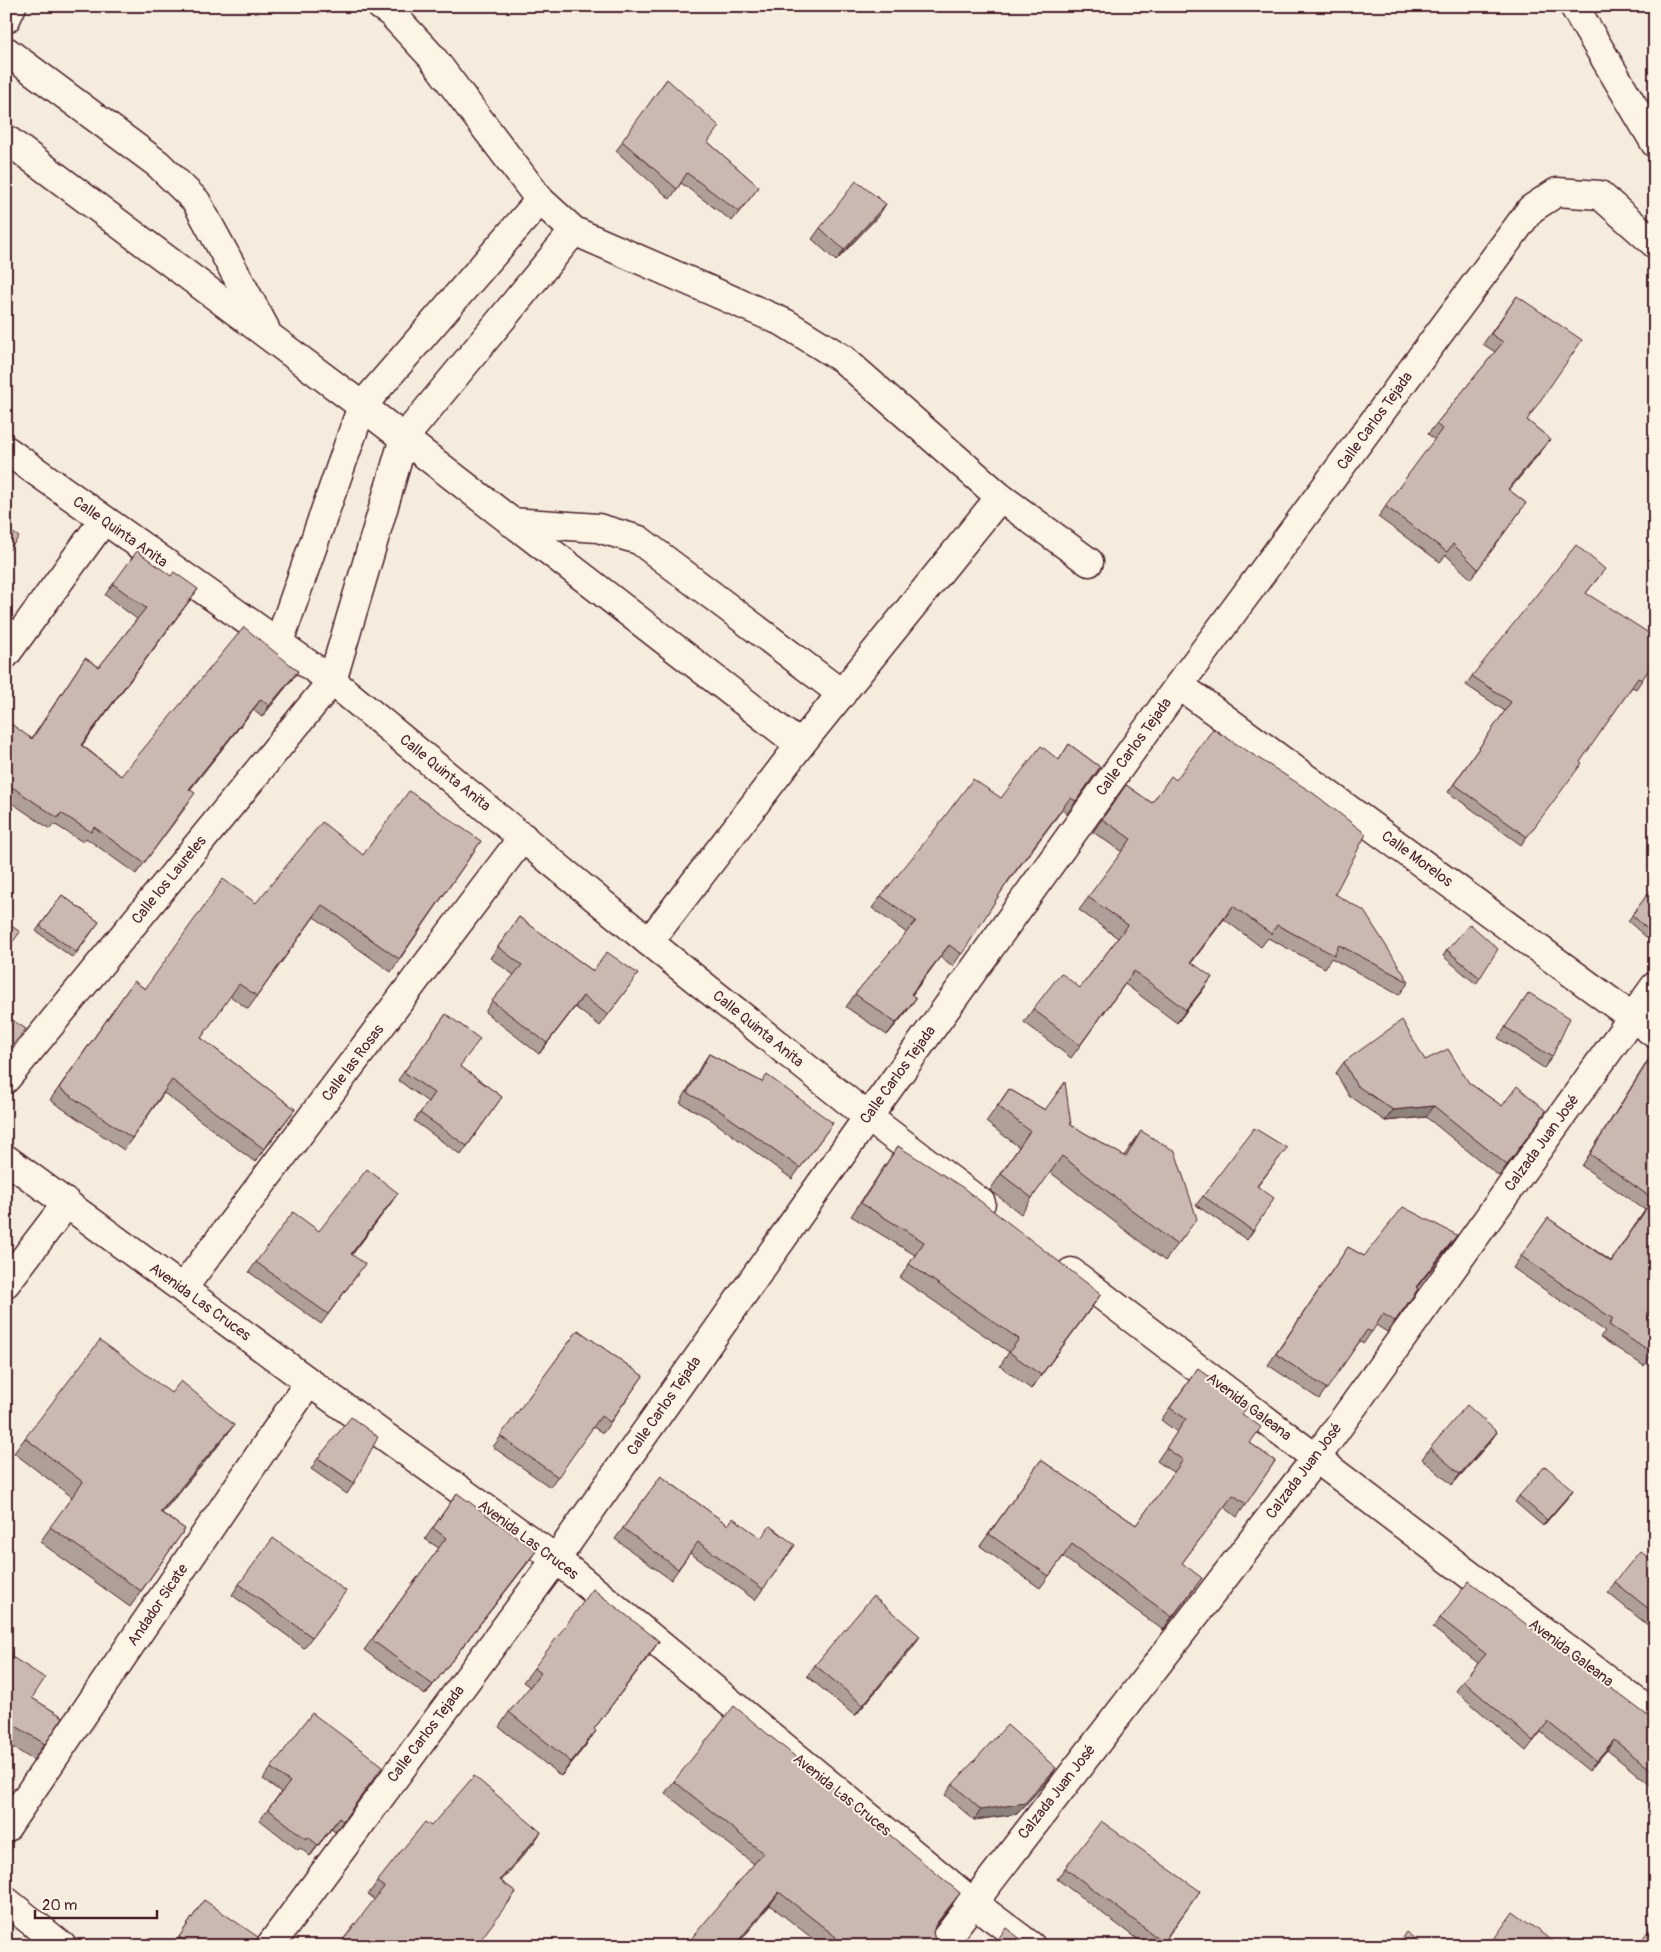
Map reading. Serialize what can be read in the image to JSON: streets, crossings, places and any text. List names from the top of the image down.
{
  "streets": {
    "street": [
      "Calle Carlos Tejada",
      "Calle Quinta Anita",
      "Calle Morelos",
      "Calle los Laureles",
      "Calle las Rosas",
      "Calzada Juan José",
      "Avenida Las Cruces",
      "Avenida Galeana",
      "Andador Sicate"
    ]
  },
  "crossings": [
    ["Calle Carlos Tejada", "Calle Quinta Anita"],
    ["Calle Carlos Tejada", "Calle Morelos"],
    ["Calle Carlos Tejada", "Avenida Las Cruces"],
    ["Calle Quinta Anita", "Calle los Laureles"],
    ["Calle Quinta Anita", "Calle las Rosas"],
    ["Calle Morelos", "Calzada Juan José"],
    ["Calle las Rosas", "Avenida Las Cruces"],
    ["Calzada Juan José", "Avenida Las Cruces"],
    ["Calzada Juan José", "Avenida Galeana"],
    ["Avenida Las Cruces", "Andador Sicate"]
  ],
  "scale_bar": "20 m"
}
